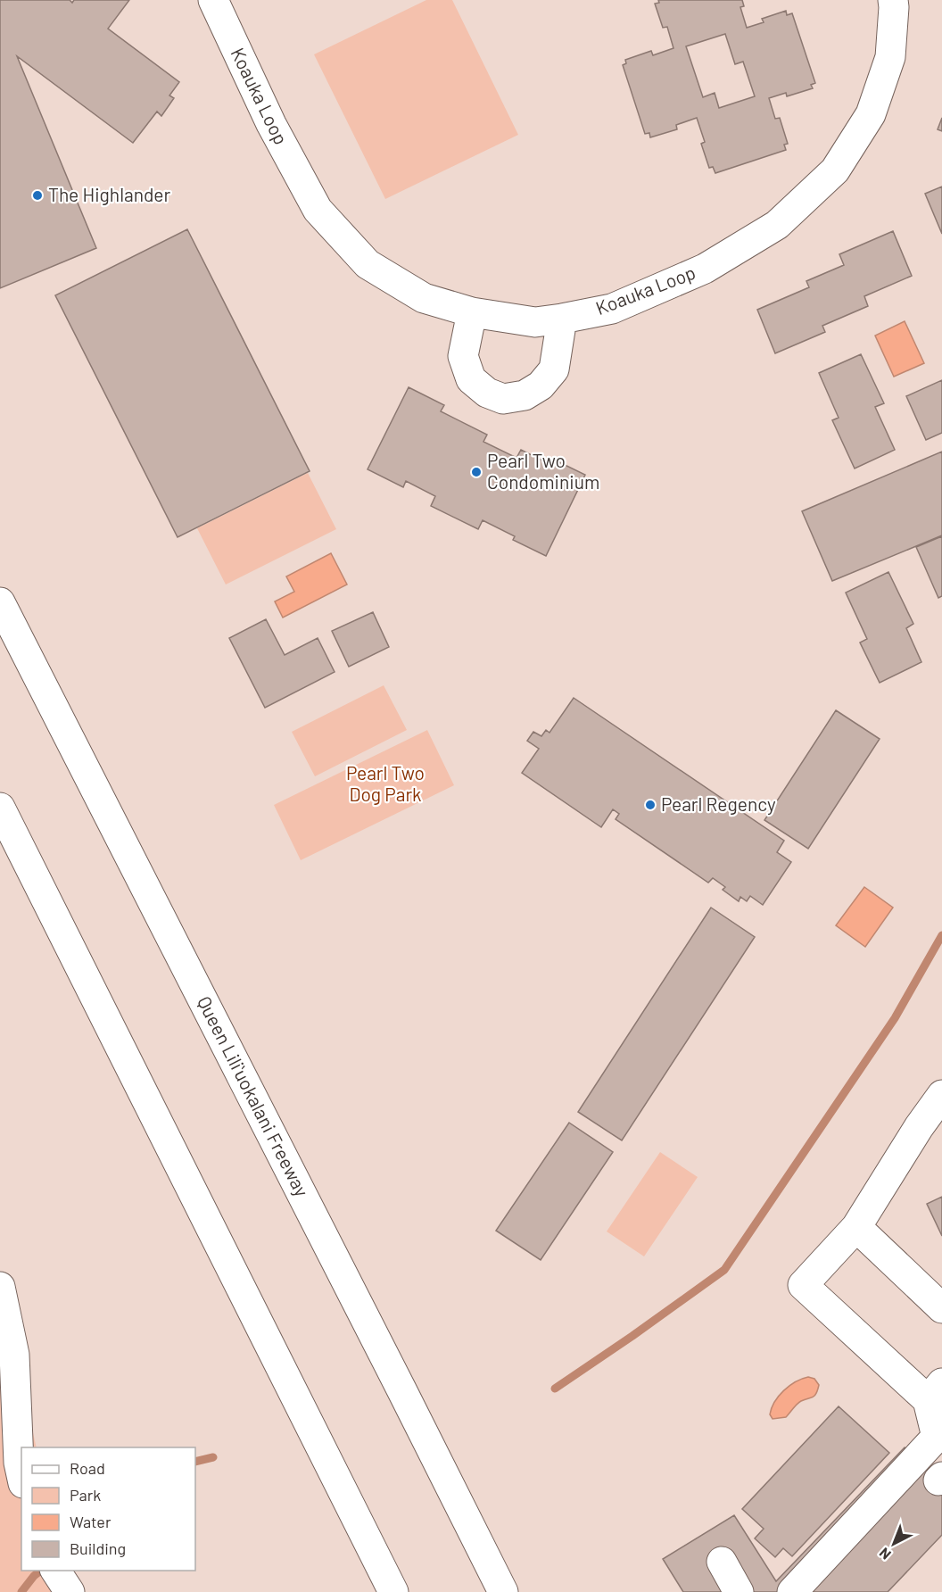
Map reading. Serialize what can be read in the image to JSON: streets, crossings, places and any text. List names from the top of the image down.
{
  "streets": {
    "main road": ["Koauka Loop", "Queen Liliʻuokalani Freeway"]
  },
  "parks": ["Pearl Two Dog Park"],
  "places": ["The Highlander", "Pearl Two Condominium", "Pearl Regency"],
  "legend": [
    "Road",
    "Park",
    "Water",
    "Building"
  ],
  "north": "bottom left"
}
